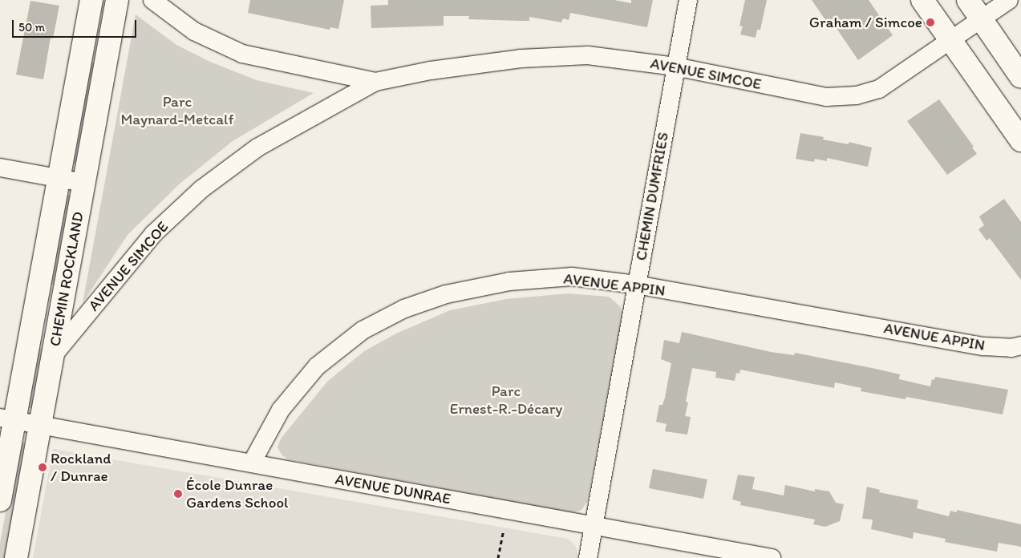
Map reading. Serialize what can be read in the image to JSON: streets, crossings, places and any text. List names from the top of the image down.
{
  "streets": {
    "street": [
      "AVENUE SIMCOE",
      "CHEMIN DUMFRIES",
      "CHEMIN ROCKLAND",
      "AVENUE APPIN",
      "AVENUE DUNRAE"
    ]
  },
  "crossings": [
    ["AVENUE SIMCOE", "CHEMIN DUMFRIES"],
    ["AVENUE SIMCOE", "CHEMIN ROCKLAND"],
    ["CHEMIN DUMFRIES", "AVENUE APPIN"],
    ["CHEMIN DUMFRIES", "AVENUE DUNRAE"],
    ["CHEMIN ROCKLAND", "AVENUE DUNRAE"],
    ["AVENUE APPIN", "AVENUE DUNRAE"]
  ],
  "parks": ["Parc Maynard-Metcalf", "Parc Ernest-R.-Décary"],
  "places": ["Graham / Simcoe", "Rockland / Dunrae", "École Dunrae Gardens School"],
  "scale_bar": "50 m"
}
